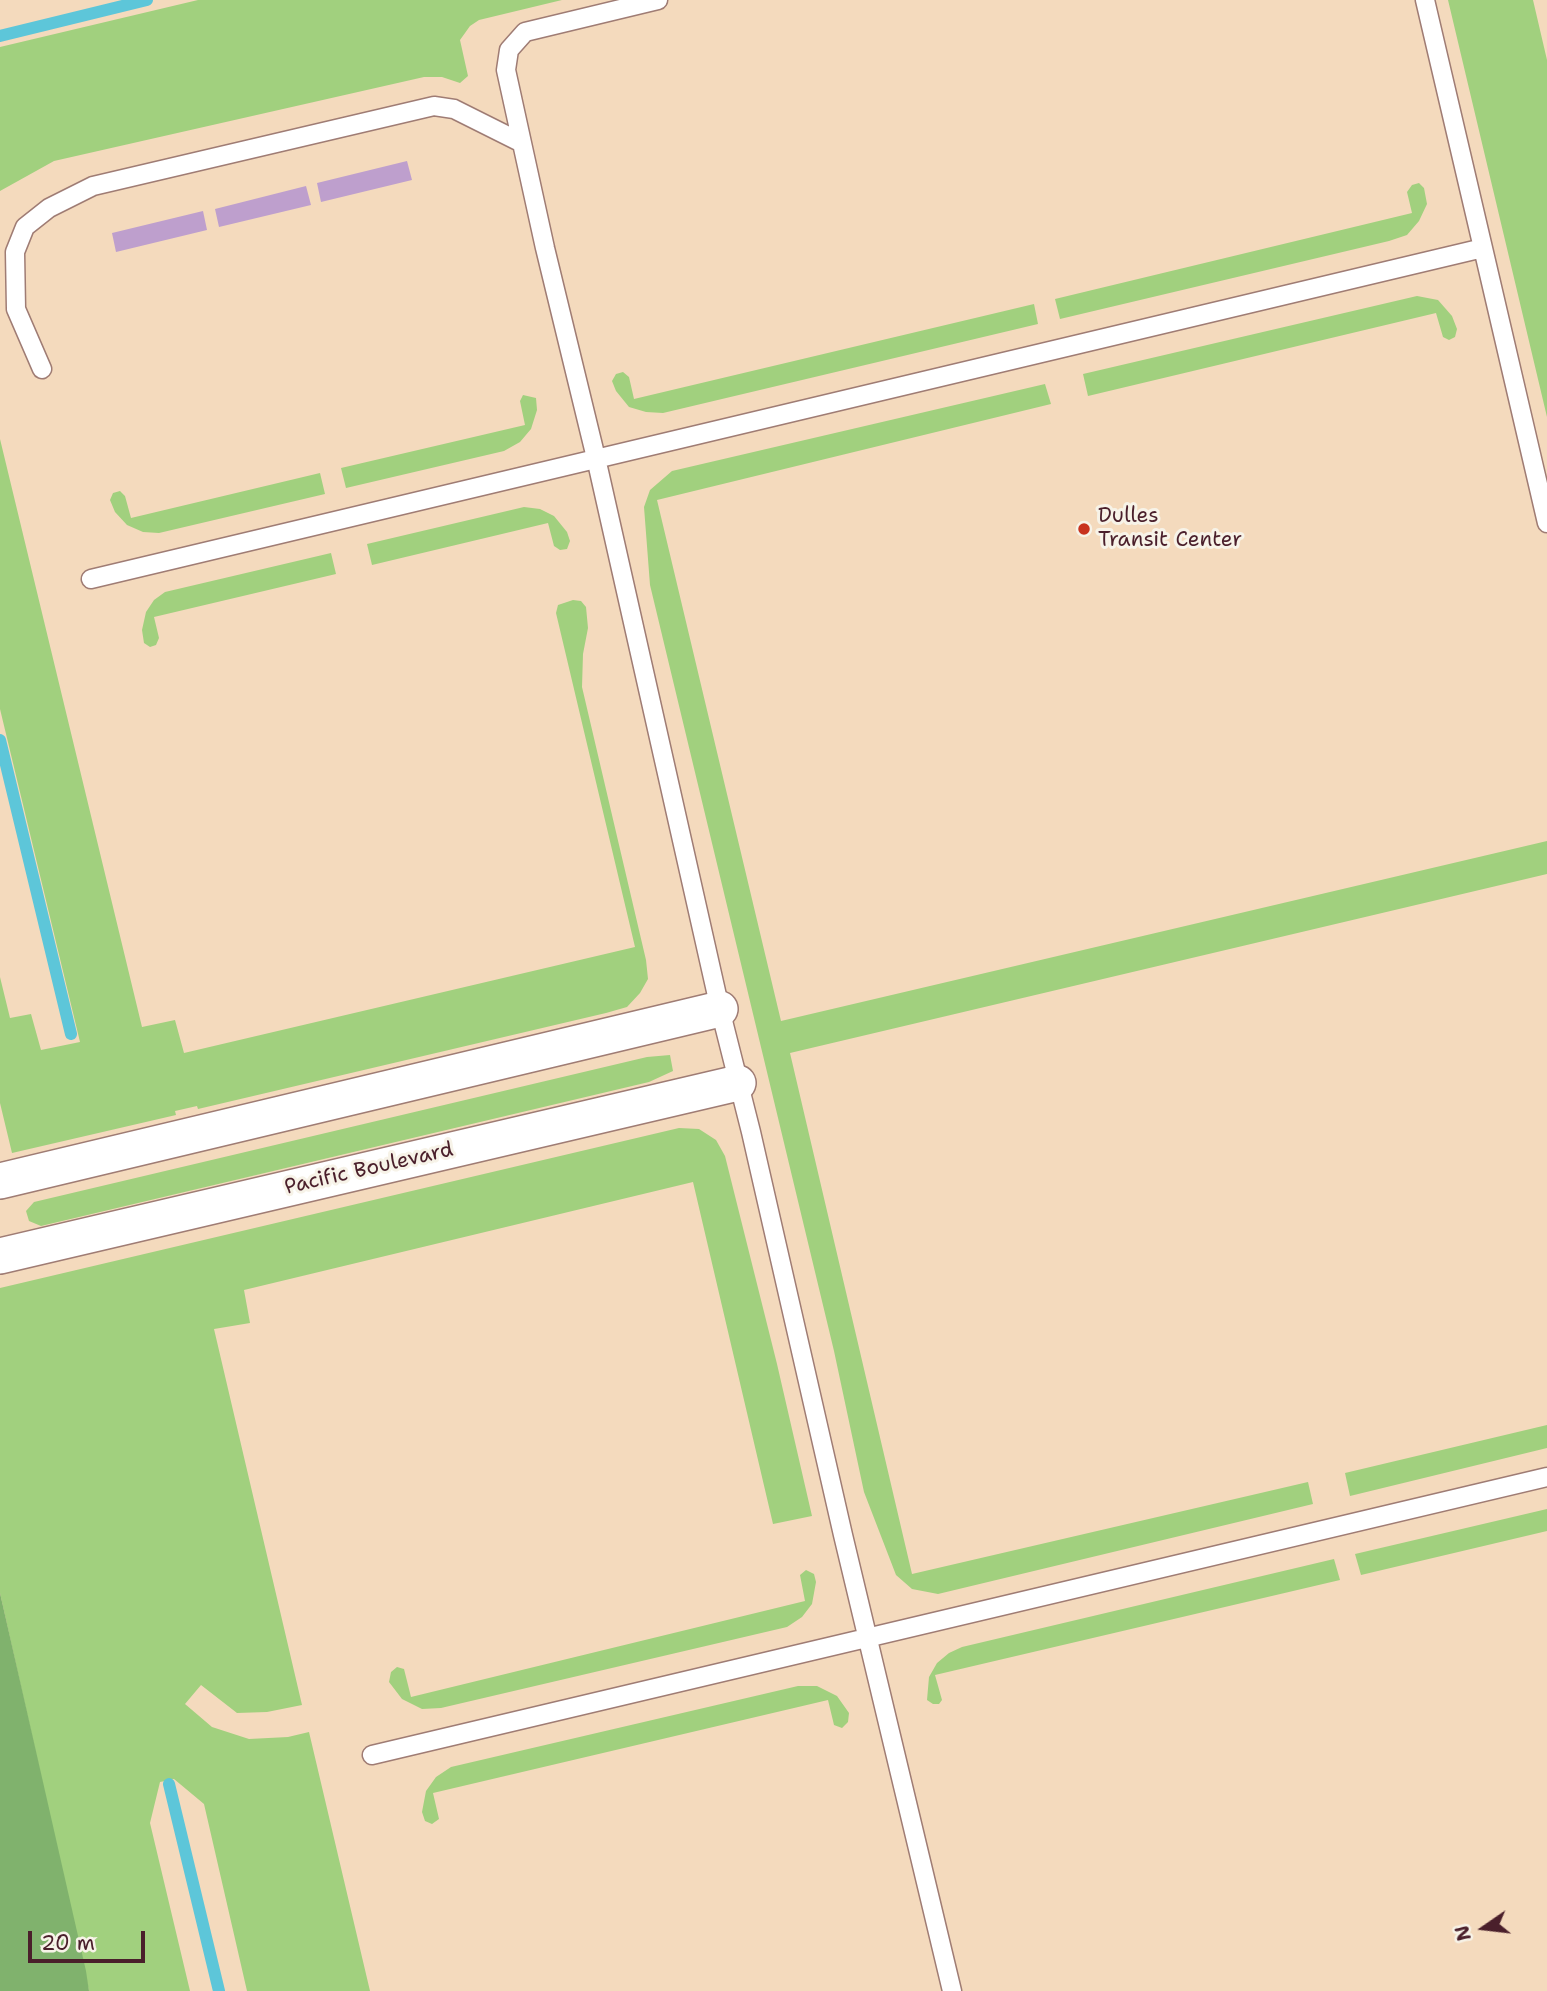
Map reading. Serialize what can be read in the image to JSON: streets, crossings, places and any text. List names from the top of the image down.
{
  "streets": {
    "street": ["Pacific Boulevard"]
  },
  "places": ["Dulles Transit Center"],
  "scale_bar": "20 m",
  "north": "left"
}
